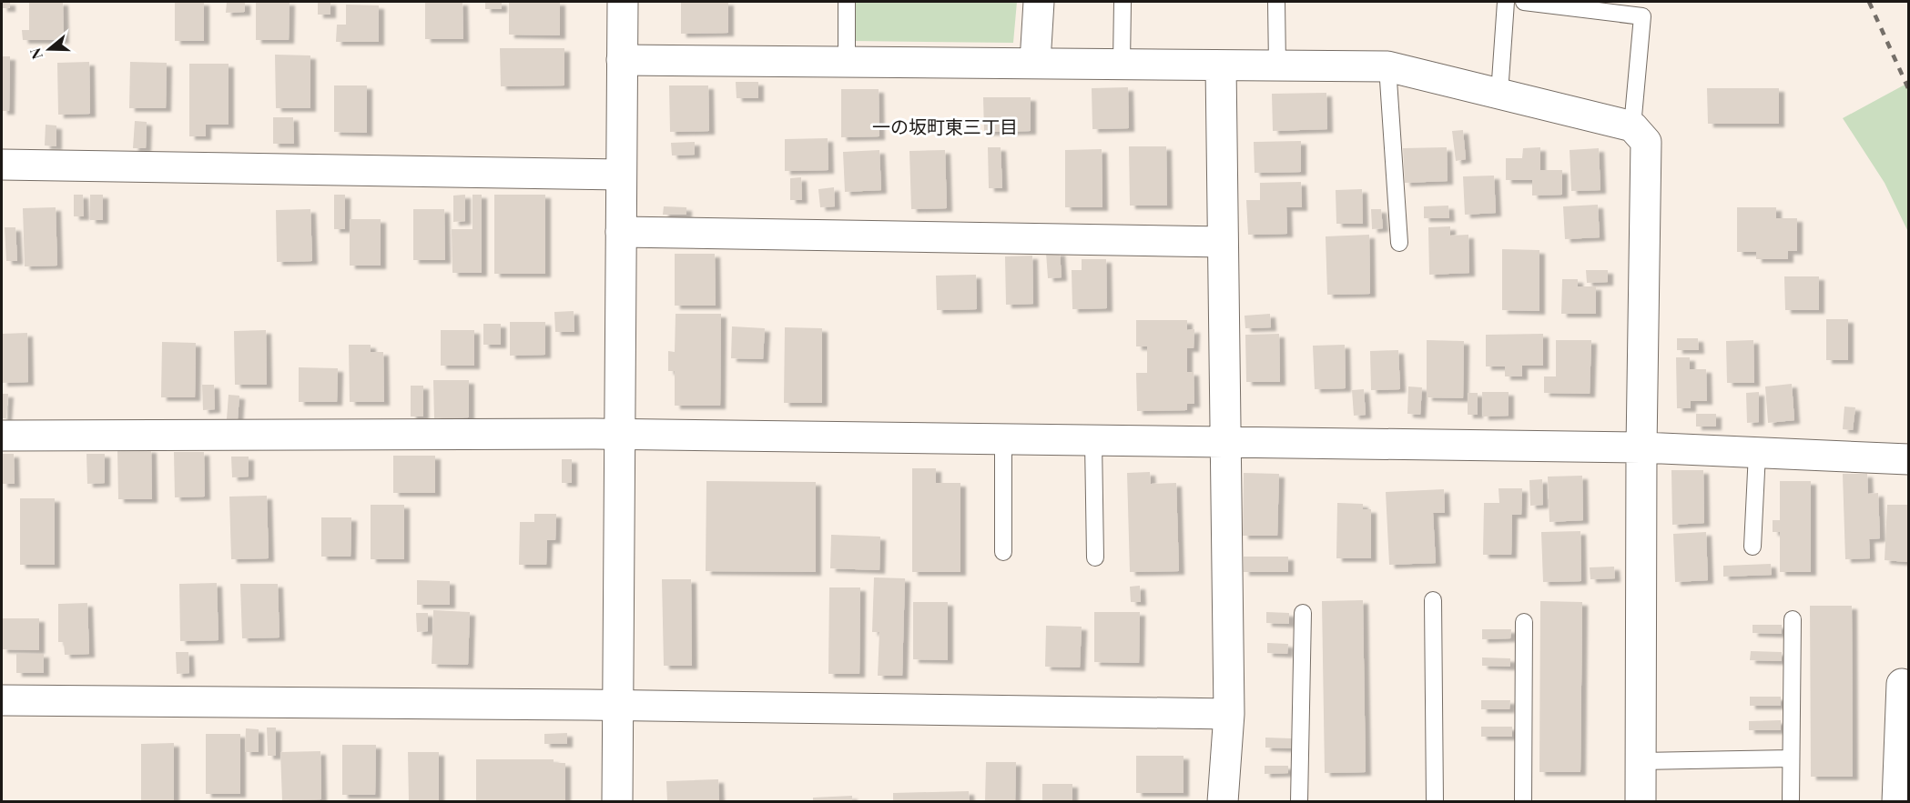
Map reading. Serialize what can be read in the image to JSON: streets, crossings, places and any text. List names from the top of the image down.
{
  "districts": ["一の坂町東三丁目"],
  "north": "left"
}
